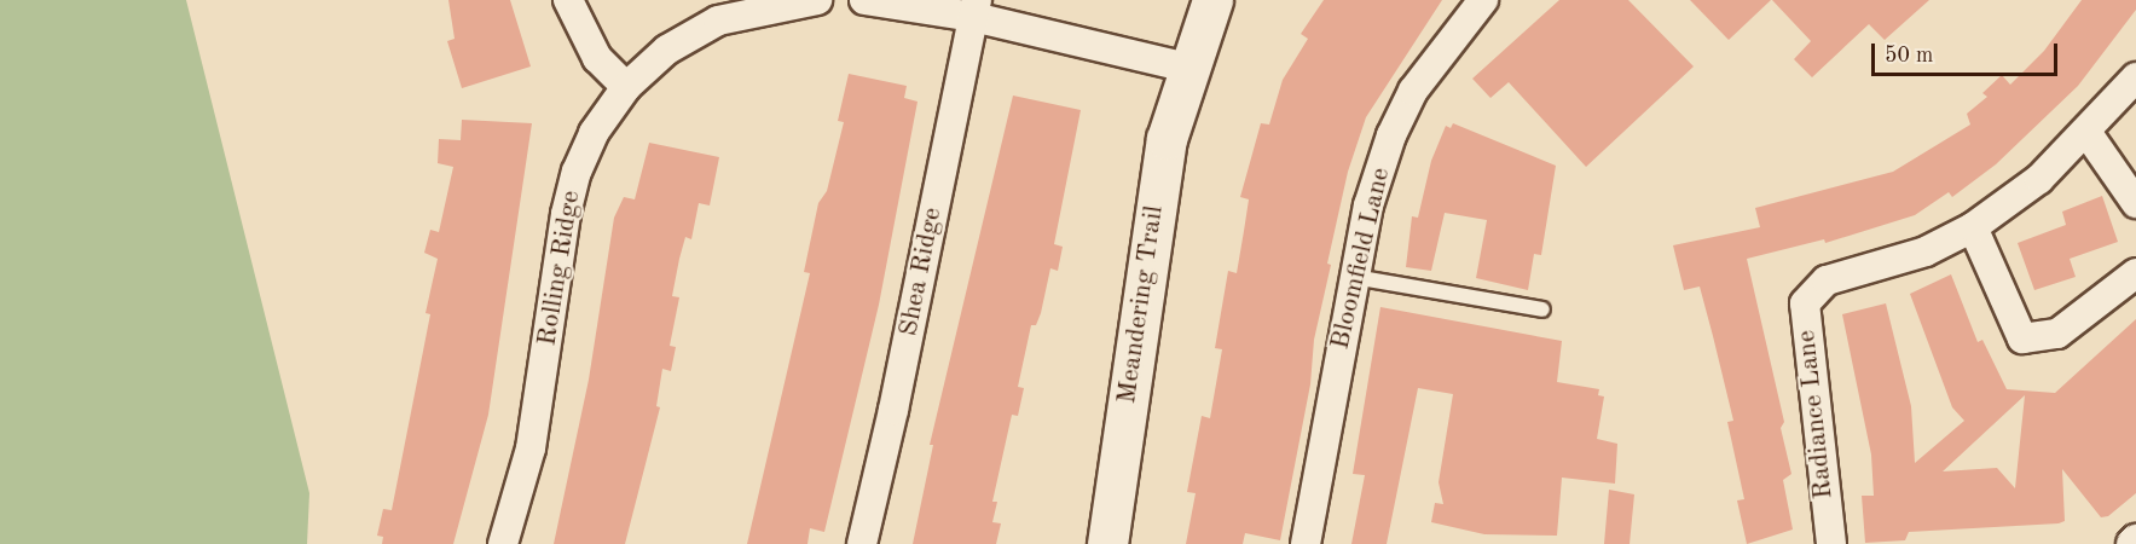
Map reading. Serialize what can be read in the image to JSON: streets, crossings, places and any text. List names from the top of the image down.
{
  "streets": {
    "street": [
      "Bloomfield Lane",
      "Rolling Ridge",
      "Shea Ridge",
      "Meandering Trail",
      "Radiance Lane"
    ]
  },
  "scale_bar": "50 m"
}
